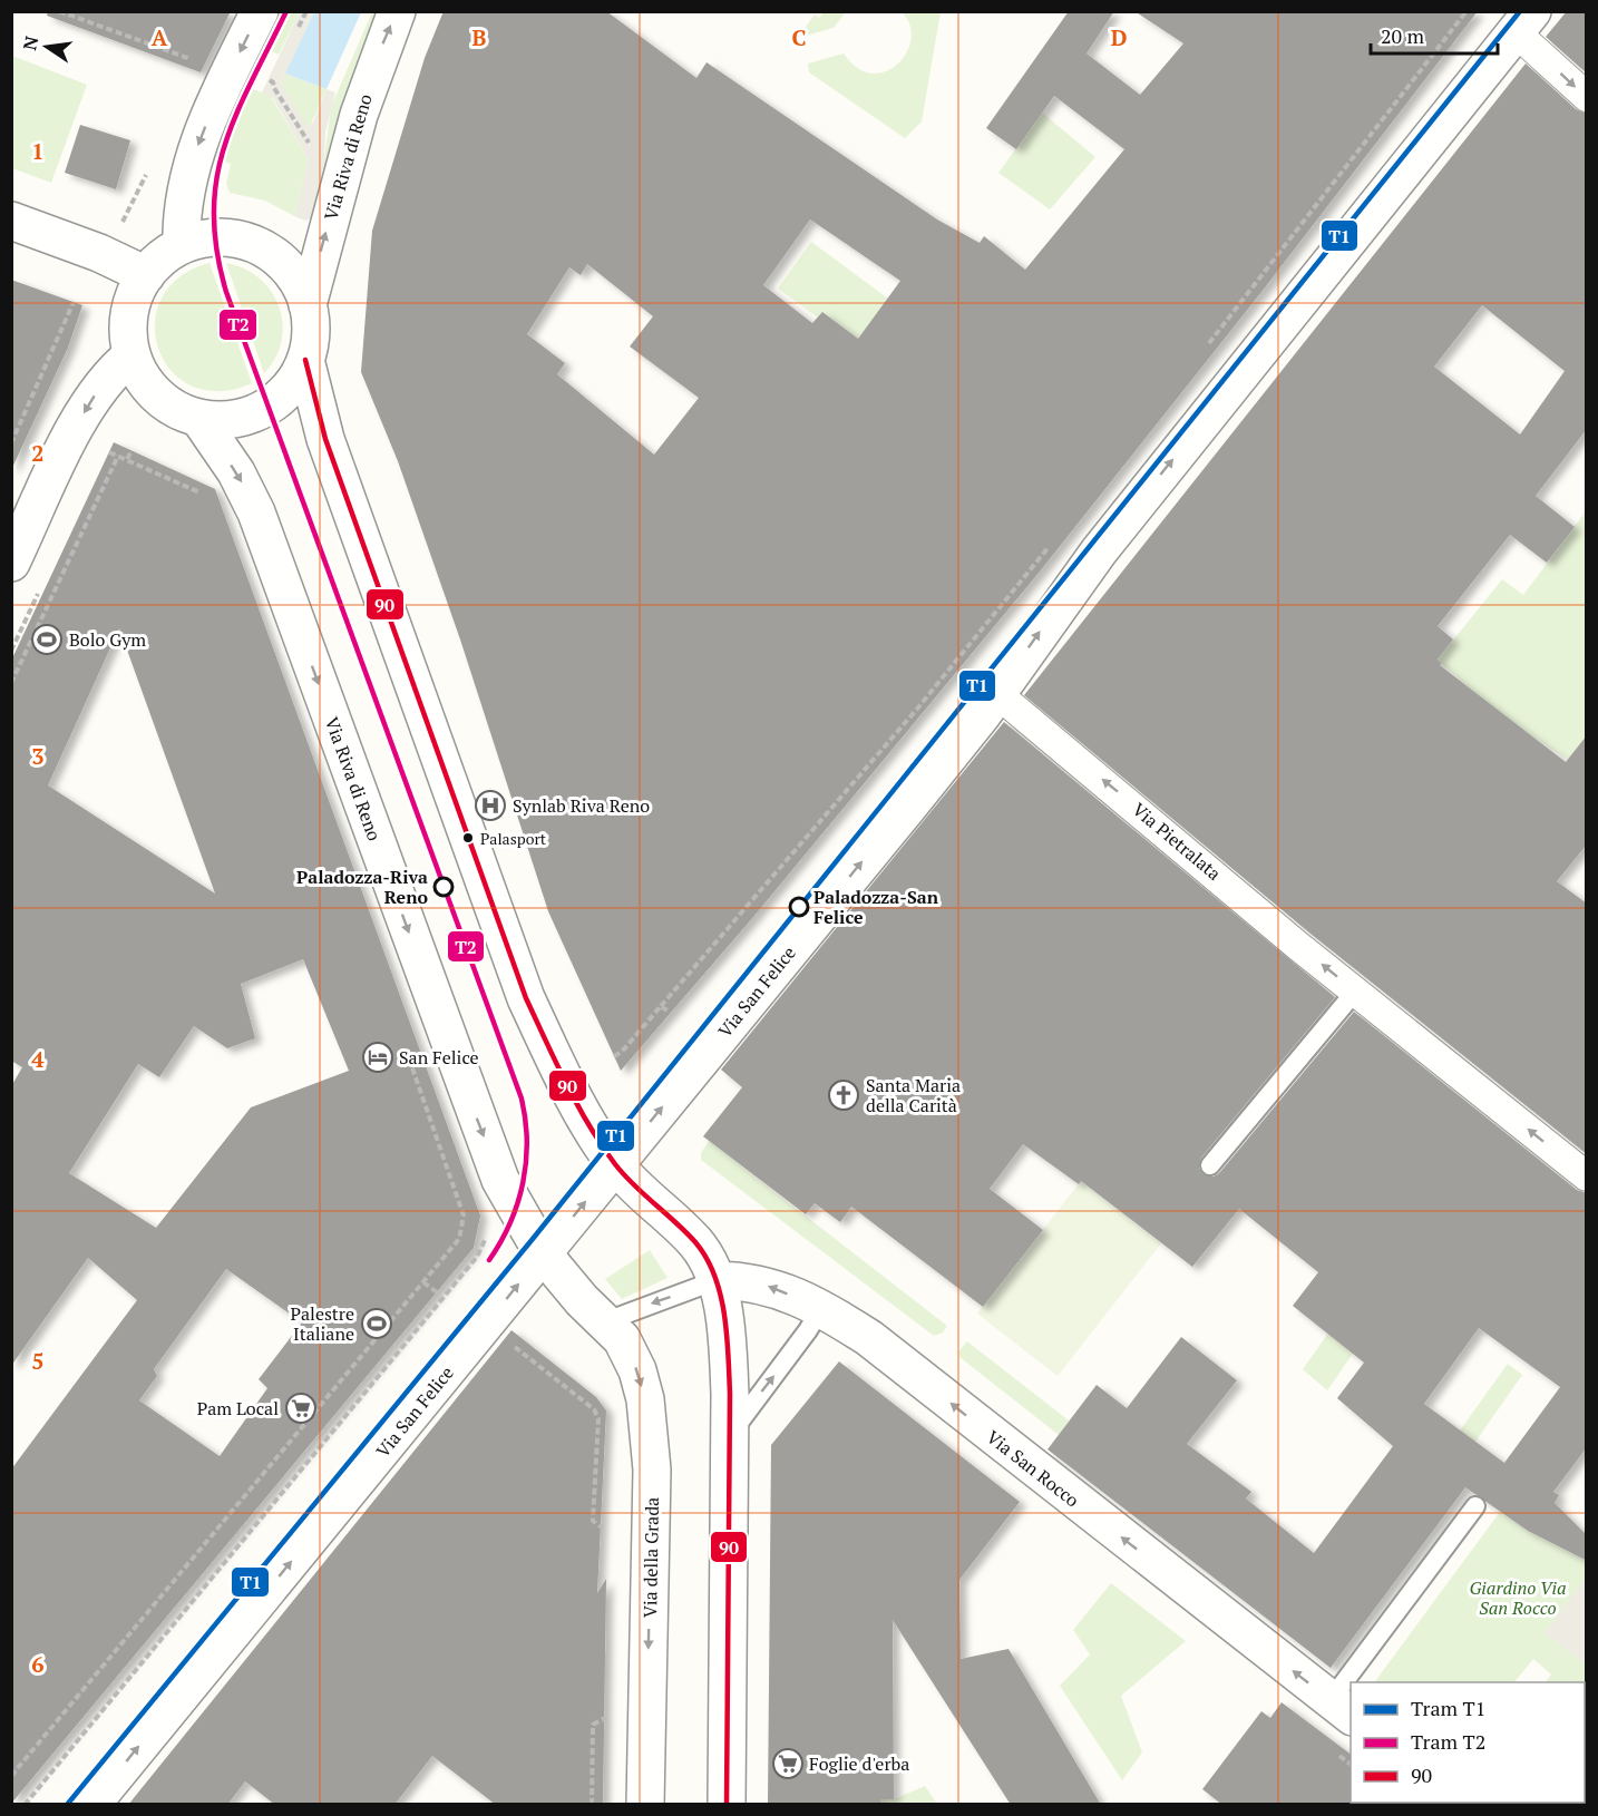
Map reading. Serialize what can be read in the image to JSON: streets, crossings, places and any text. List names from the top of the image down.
{
  "streets": {
    "street": [
      "Via Riva di Reno",
      "Via Pietralata",
      "Via San Felice",
      "Via San Rocco",
      "Via della Grada"
    ]
  },
  "crossings": [
    ["Via Riva di Reno", "Via San Felice"],
    ["Via Riva di Reno", "Via della Grada"],
    ["Via Pietralata", "Via San Felice"],
    ["Via San Felice", "Via della Grada"]
  ],
  "one_way": ["Via Pietralata", "Via San Felice", "Via San Rocco"],
  "parks": ["Giardino Via San Rocco"],
  "places": {
    "sports": ["Bolo Gym", "Palestre Italiane"],
    "hospital": ["Synlab Riva Reno"],
    "other": ["Palasport", "Paladozza-Riva Reno", "Paladozza-San Felice"],
    "hotel": ["San Felice"],
    "church": ["Santa Maria della Carità"],
    "supermarket": ["Pam Local", "Foglie d'erba"]
  },
  "lines": ["tram line T1", "tram line T2", "transit line 90"],
  "legend": ["Tram T1", "Tram T2", "90"],
  "scale_bar": "20 m",
  "north": "left",
  "grid": {
    "columns": [
      "A",
      "B",
      "C",
      "D"
    ],
    "rows": [
      "1",
      "2",
      "3",
      "4",
      "5",
      "6"
    ]
  }
}
